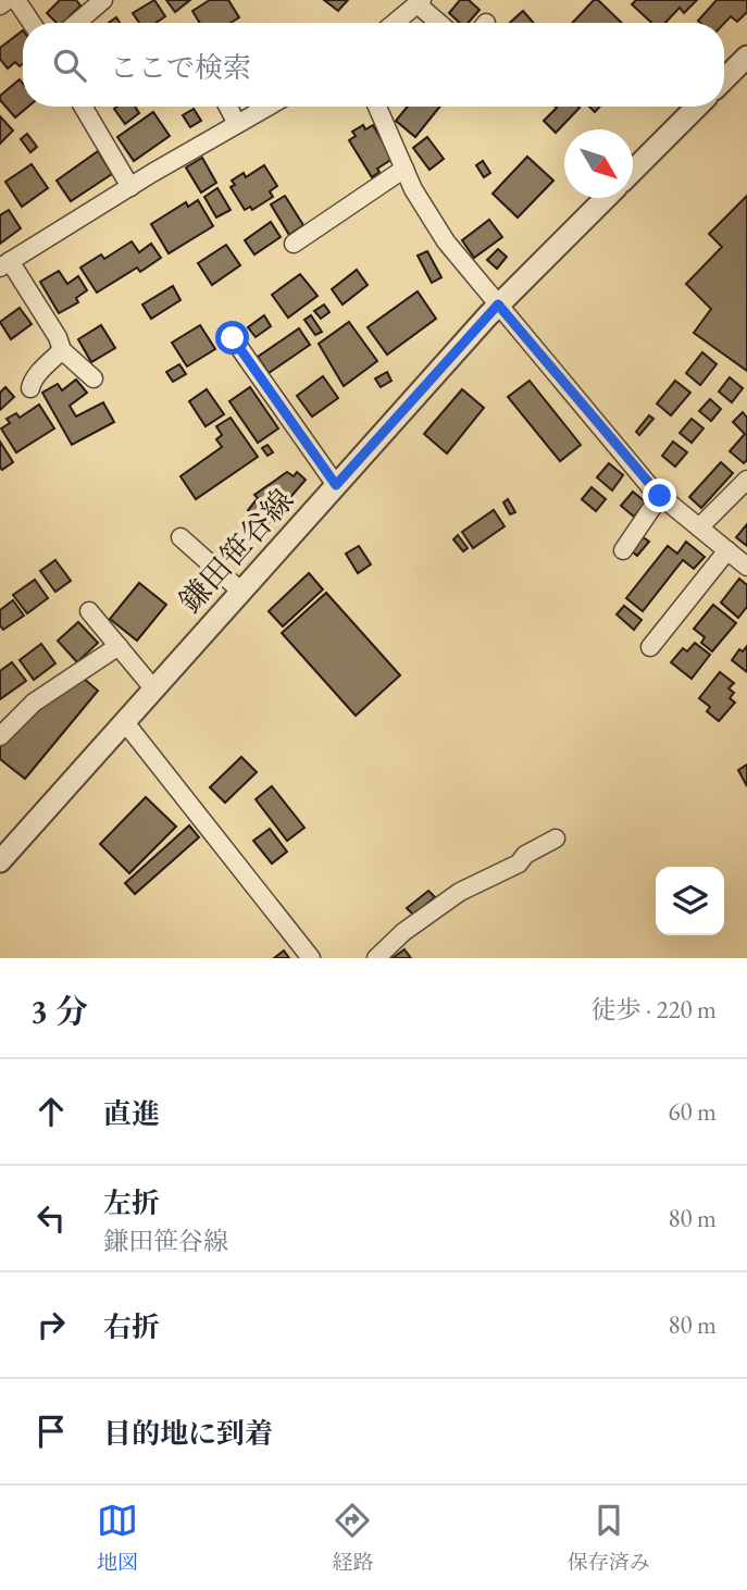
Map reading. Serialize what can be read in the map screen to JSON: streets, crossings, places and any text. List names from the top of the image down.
{
  "streets": {
    "street": ["鎌田笹谷線"]
  },
  "north": "bottom right",
  "page": {
    "search": "ここで検索",
    "heading": ["3 分", "徒歩 · 220 m"],
    "list": [
      ["直進", "60 m"],
      ["左折", "鎌田笹谷線", "80 m"],
      ["右折", "80 m"],
      "目的地に到着"
    ],
    "nav": ["地図", "経路", "保存済み"]
  }
}
